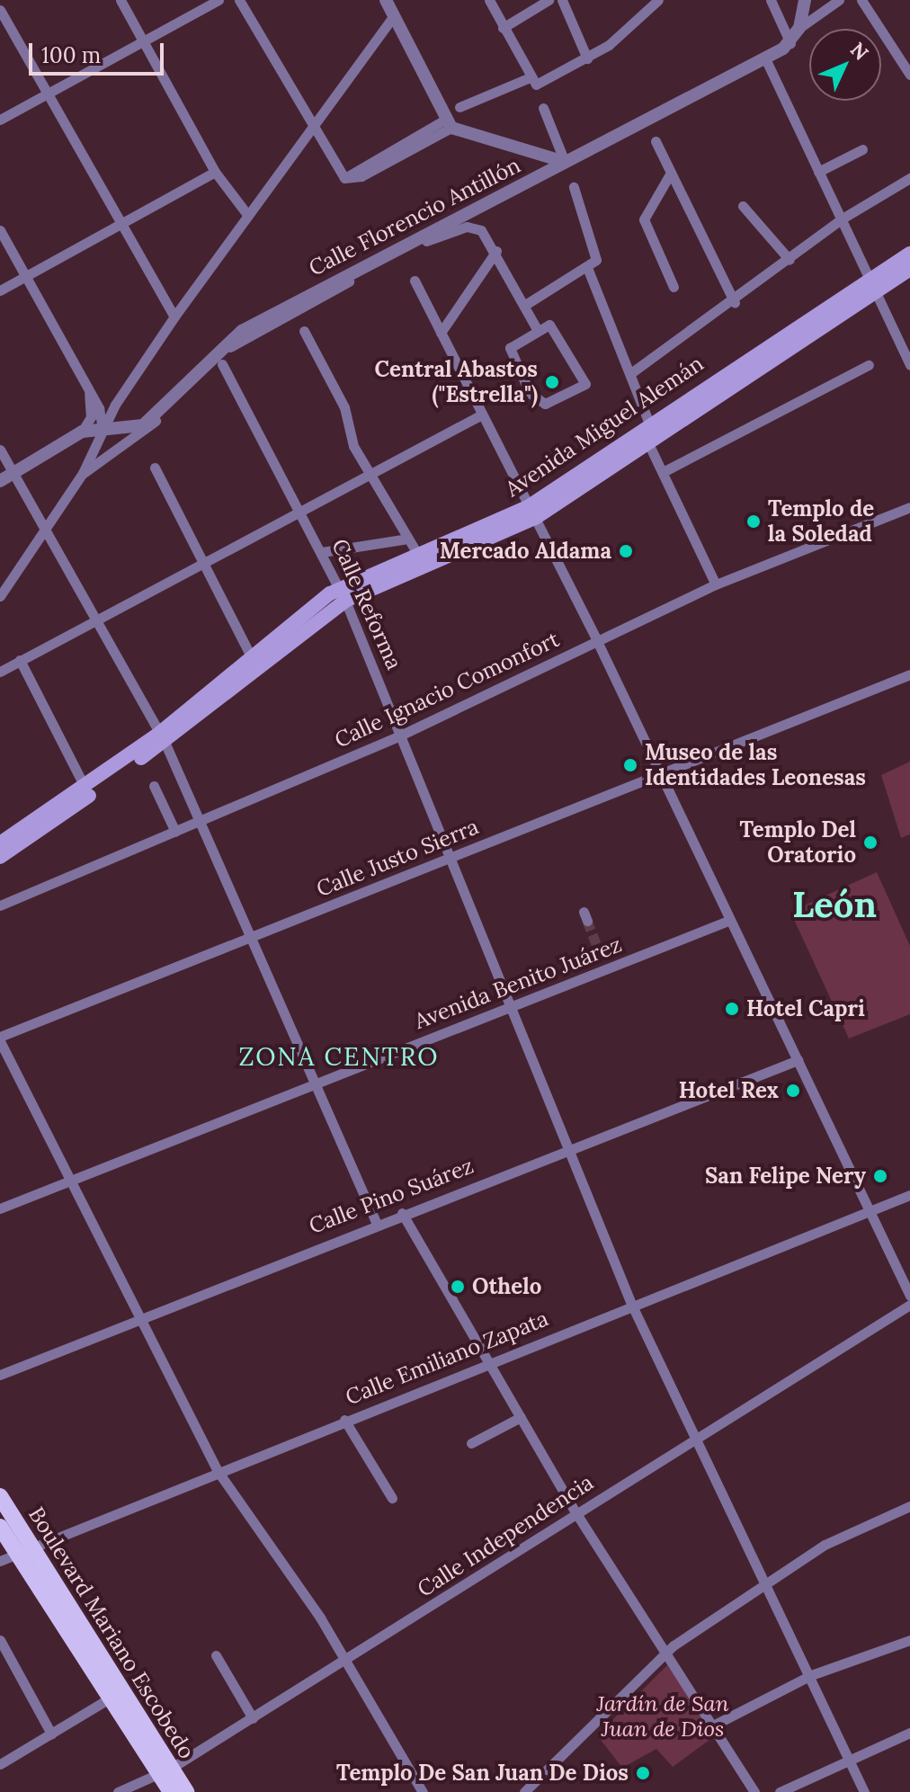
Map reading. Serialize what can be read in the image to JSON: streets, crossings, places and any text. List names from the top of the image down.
{
  "streets": {
    "main road": ["Avenida Miguel Alemán", "Boulevard Mariano Escobedo"],
    "street": [
      "Calle Florencio Antillón",
      "Calle Reforma",
      "Calle Ignacio Comonfort",
      "Calle Justo Sierra",
      "Avenida Benito Juárez",
      "Calle Pino Suárez",
      "Calle Emiliano Zapata",
      "Calle Independencia"
    ]
  },
  "crossings": [
    ["Avenida Miguel Alemán", "Calle Reforma"],
    ["Calle Reforma", "Calle Ignacio Comonfort"],
    ["Calle Reforma", "Calle Justo Sierra"],
    ["Calle Reforma", "Avenida Benito Juárez"],
    ["Calle Reforma", "Calle Pino Suárez"],
    ["Calle Reforma", "Calle Emiliano Zapata"],
    ["Calle Reforma", "Calle Independencia"],
    ["Calle Emiliano Zapata", "Boulevard Mariano Escobedo"],
    ["Calle Independencia", "Boulevard Mariano Escobedo"]
  ],
  "districts": ["León", "ZONA CENTRO"],
  "parks": ["Jardín de San Juan de Dios"],
  "places": [
    "Central Abastos (\"Estrella\")",
    "Templo de la Soledad",
    "Mercado Aldama",
    "Museo de las Identidades Leonesas",
    "Templo Del Oratorio",
    "Hotel Capri",
    "Hotel Rex",
    "San Felipe Nery",
    "Othelo",
    "Templo De San Juan De Dios"
  ],
  "scale_bar": "100 m",
  "north": "top right"
}
